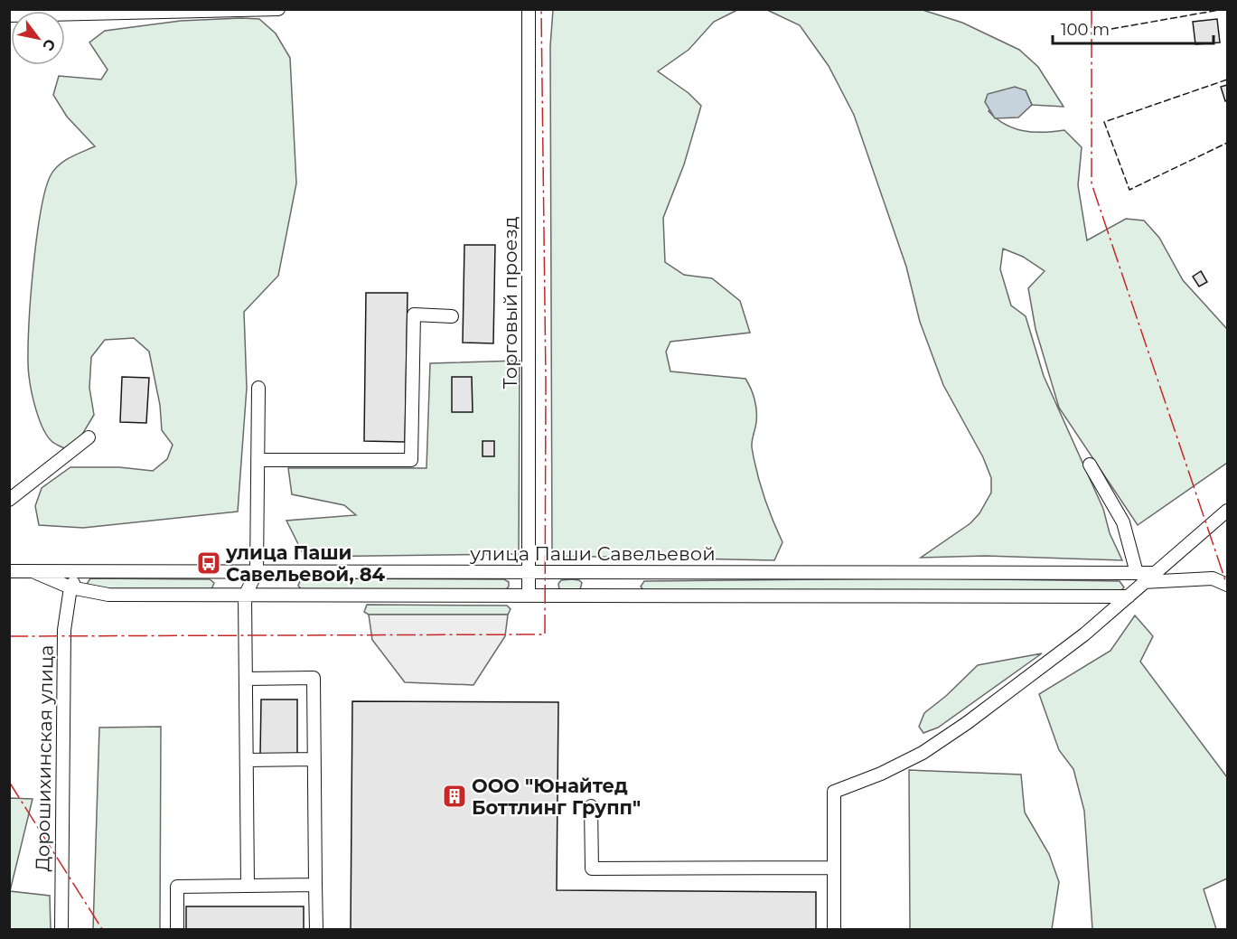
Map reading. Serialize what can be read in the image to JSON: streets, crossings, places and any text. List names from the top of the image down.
{
  "streets": {
    "street": ["Торговый проезд", "улица Паши Савельевой", "Дорошихинская улица"]
  },
  "crossings": [
    ["Торговый проезд", "улица Паши Савельевой"],
    ["улица Паши Савельевой", "Дорошихинская улица"]
  ],
  "places": {
    "bus stop": ["улица Паши Савельевой, 84"],
    "building": ["ООО \"Юнайтед Боттлинг Групп\""]
  },
  "scale_bar": "100 m",
  "north": "bottom right"
}
